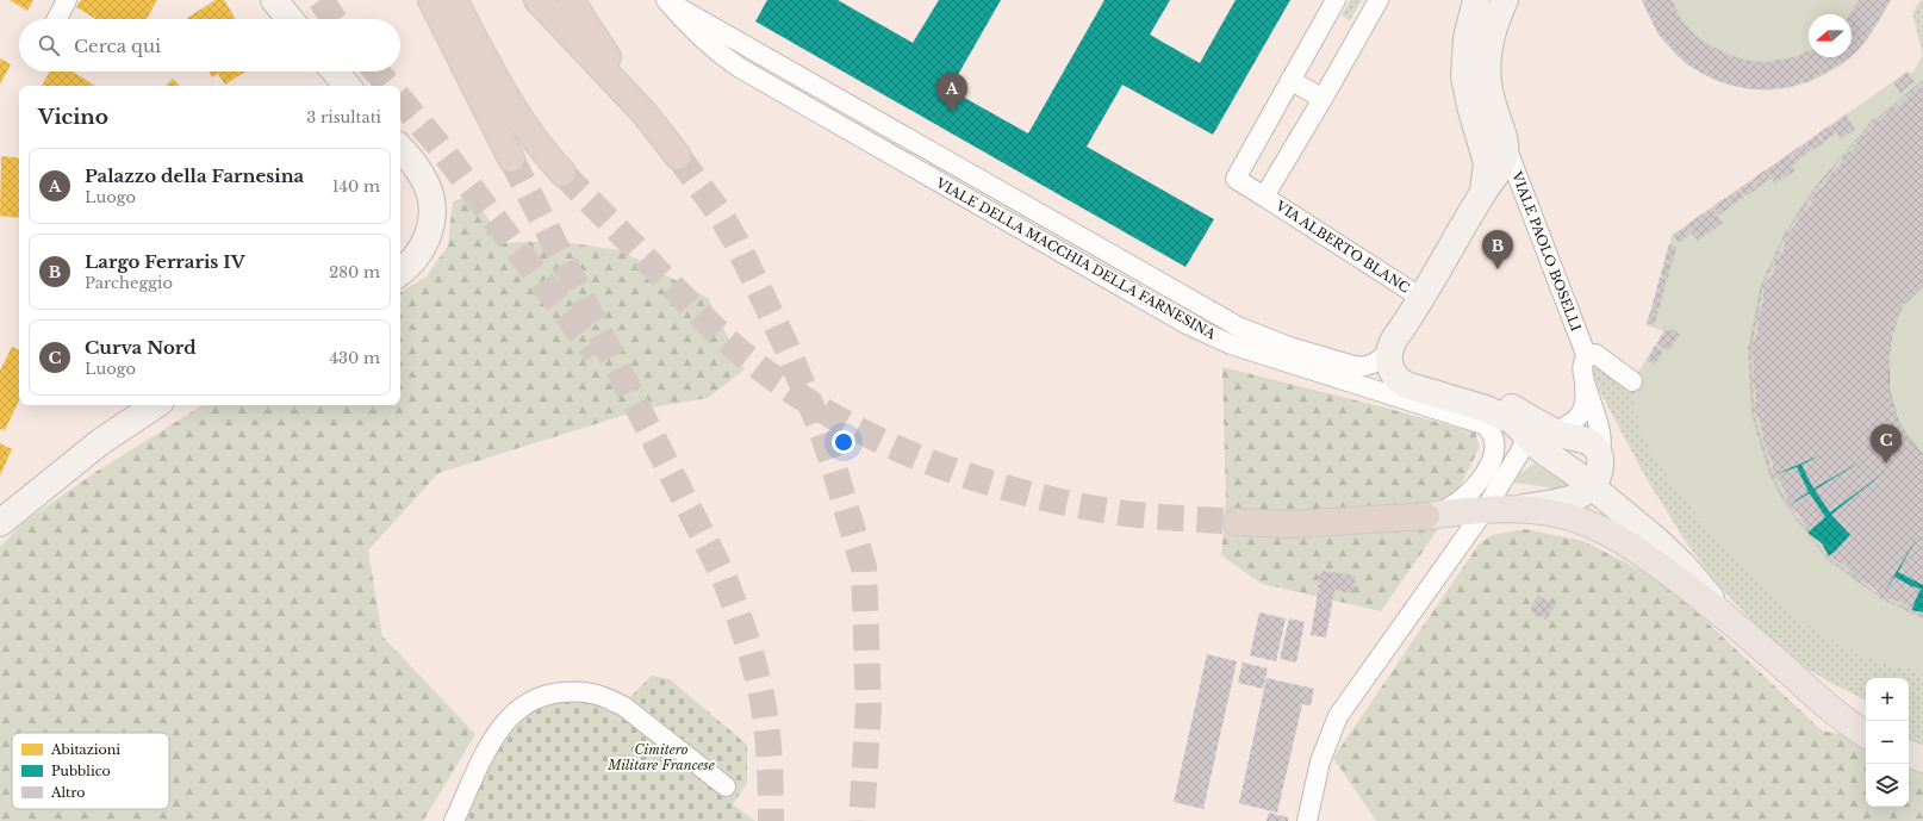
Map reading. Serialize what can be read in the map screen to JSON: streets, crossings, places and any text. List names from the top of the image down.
{
  "streets": {
    "street": ["VIA ALBERTO BLANC", "VIALE PAOLO BOSELLI", "VIALE DELLA MACCHIA DELLA FARNESINA"]
  },
  "crossings": [
    ["VIA ALBERTO BLANC", "VIALE PAOLO BOSELLI"],
    ["VIALE PAOLO BOSELLI", "VIALE DELLA MACCHIA DELLA FARNESINA"]
  ],
  "parks": ["Cimitero Militare Francese"],
  "legend": ["Abitazioni", "Pubblico", "Altro"],
  "north": "left",
  "page": {
    "search": "Cerca qui",
    "pins": ["A", "B", "C"],
    "heading": ["Vicino", "3 risultati"],
    "list": [
      {
        "mark": "A",
        "name": "Palazzo della Farnesina",
        "note": "Luogo",
        "value": "140 m"
      },
      {
        "mark": "B",
        "name": "Largo Ferraris IV",
        "note": "Parcheggio",
        "value": "280 m"
      },
      {
        "mark": "C",
        "name": "Curva Nord",
        "note": "Luogo",
        "value": "430 m"
      }
    ],
    "map_buttons": ["+", "−"]
  }
}
